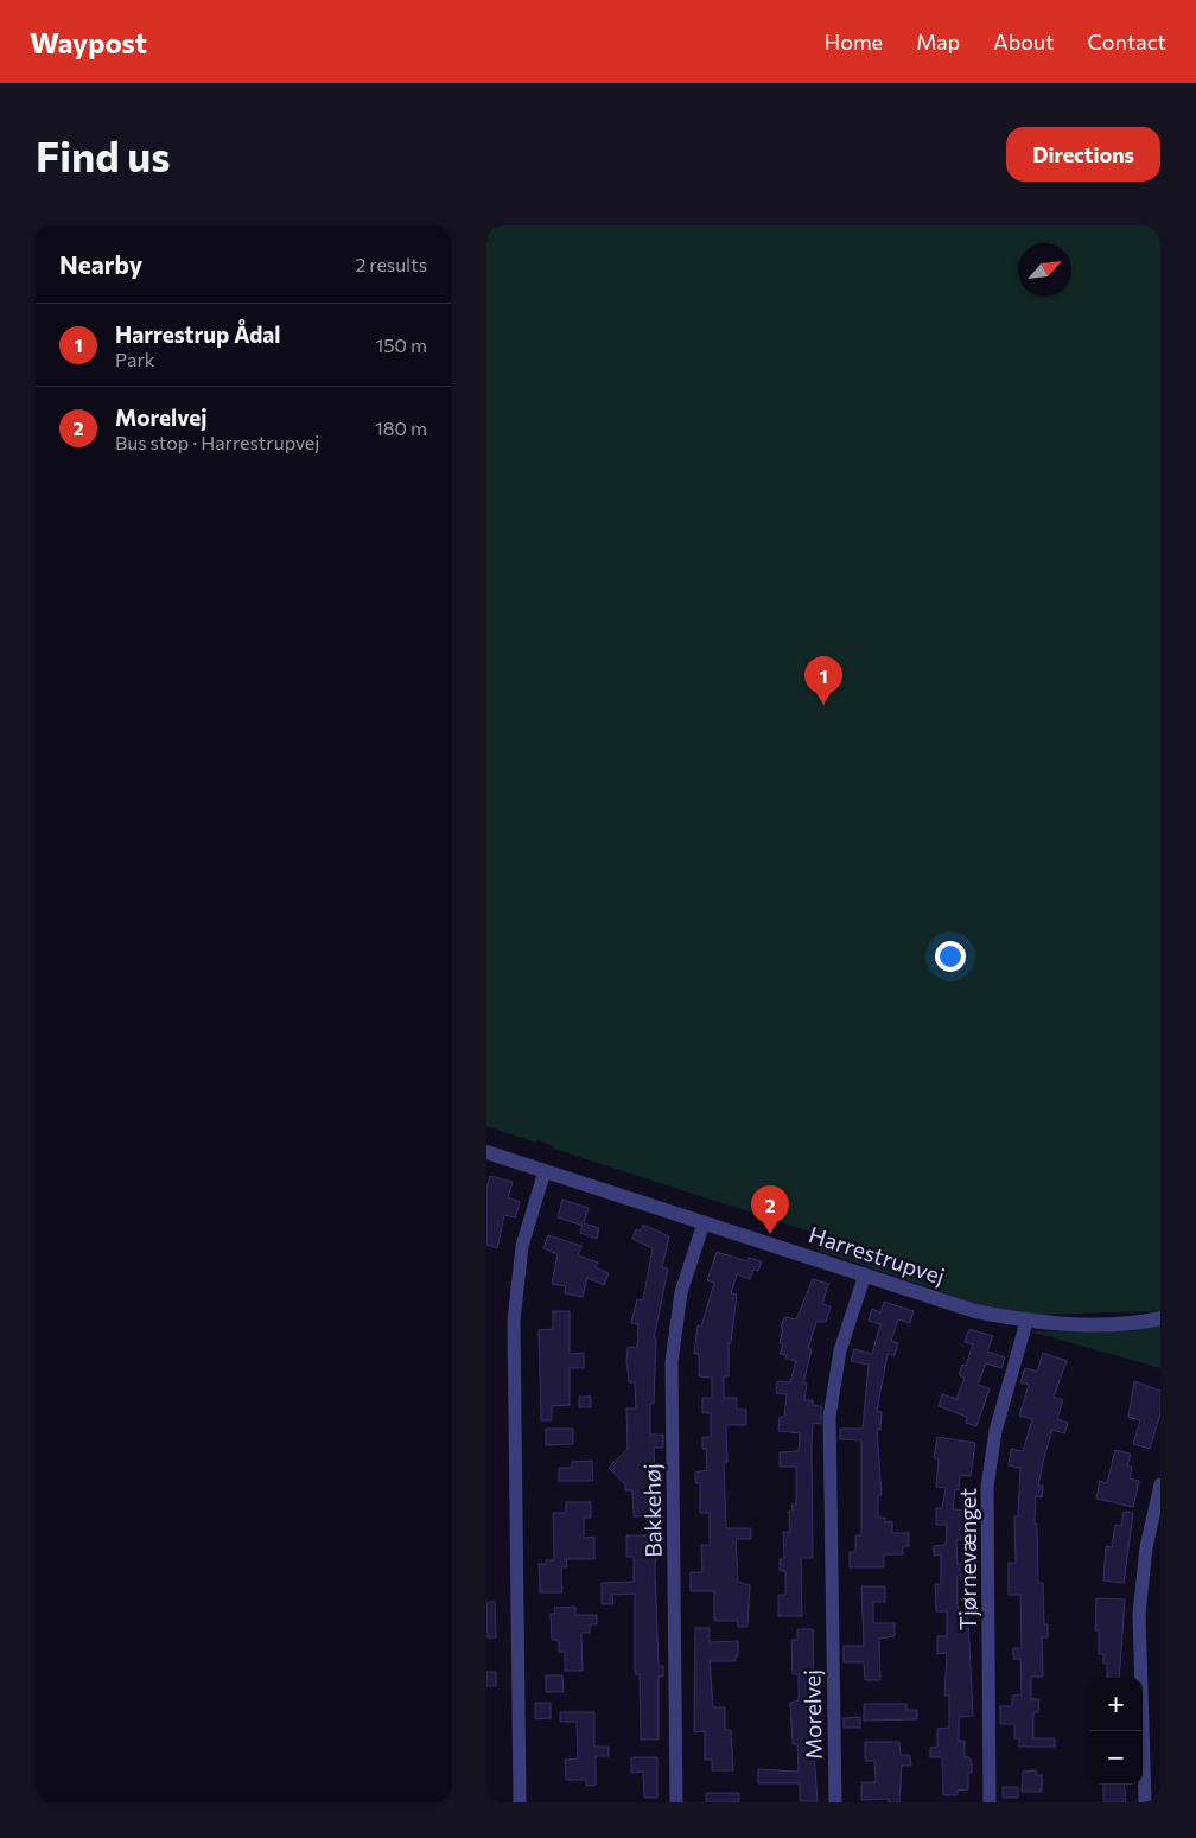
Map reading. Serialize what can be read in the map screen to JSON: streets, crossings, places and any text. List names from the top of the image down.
{
  "streets": {
    "street": [
      "Harrestrupvej",
      "Bakkehøj",
      "Tjørnevænget",
      "Morelvej"
    ]
  },
  "crossings": [
    ["Harrestrupvej", "Bakkehøj"],
    ["Harrestrupvej", "Tjørnevænget"],
    ["Harrestrupvej", "Morelvej"]
  ],
  "north": "top right",
  "page": {
    "header": "Waypost",
    "nav": [
      "Home",
      "Map",
      "About",
      "Contact"
    ],
    "buttons": "Directions",
    "title": "Find us",
    "heading": ["Nearby", "2 results"],
    "list": [
      {
        "mark": "1",
        "name": "Harrestrup Ådal",
        "note": "Park",
        "value": "150 m"
      },
      {
        "mark": "2",
        "name": "Morelvej",
        "note": "Bus stop · Harrestrupvej",
        "value": "180 m"
      }
    ],
    "pins": ["1", "2"],
    "map_buttons": ["+", "−"]
  }
}
